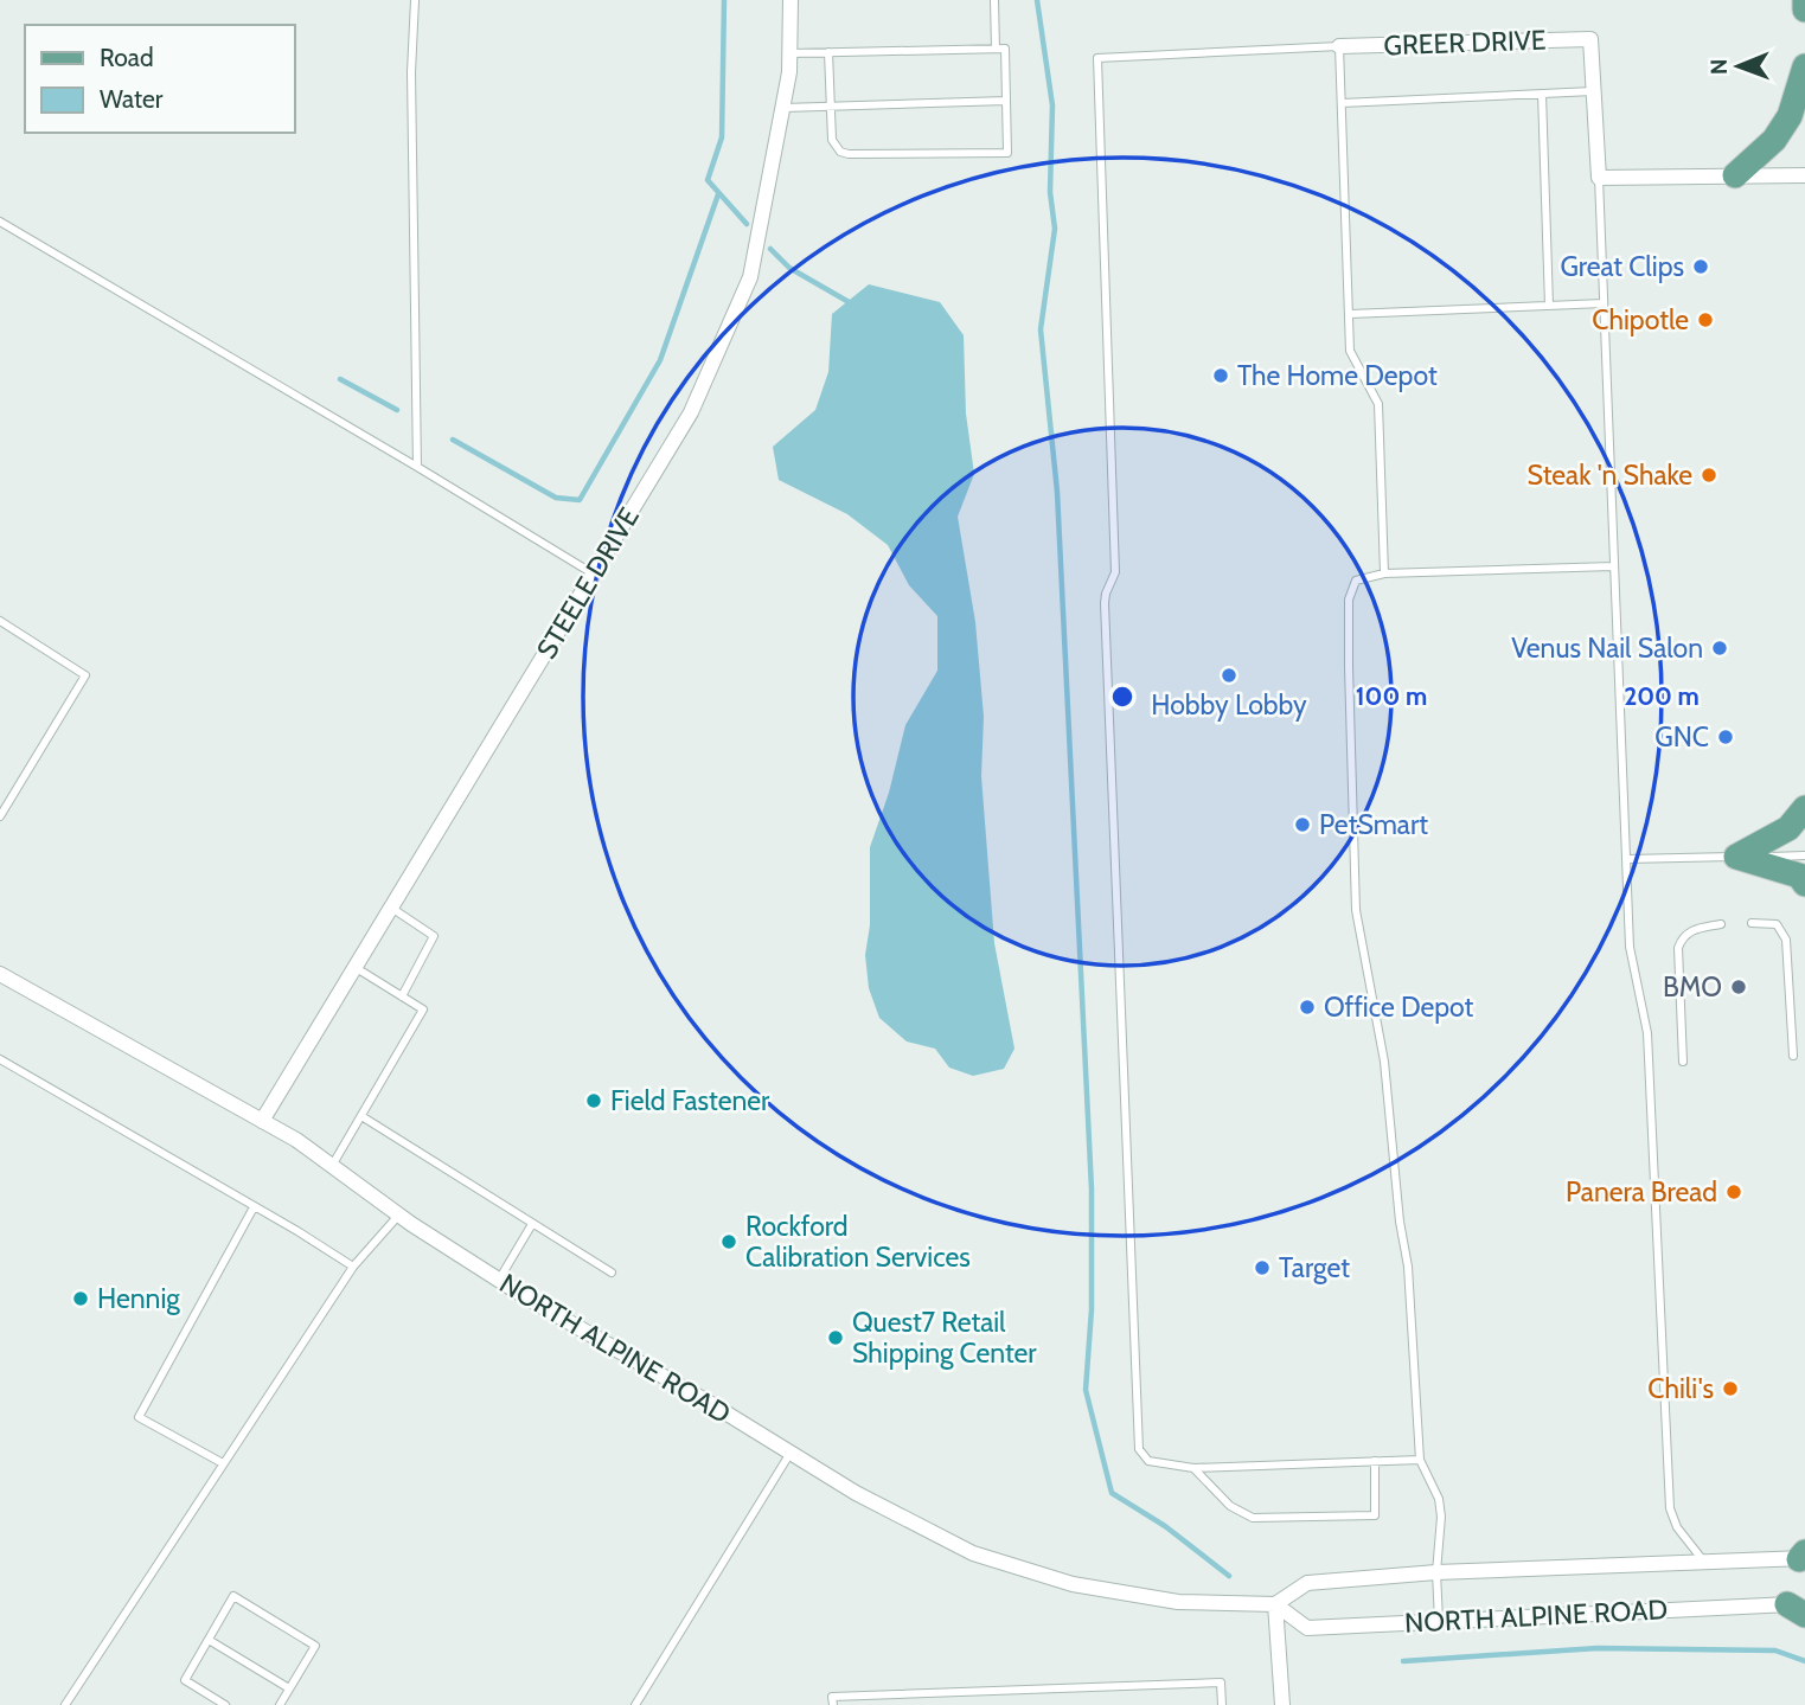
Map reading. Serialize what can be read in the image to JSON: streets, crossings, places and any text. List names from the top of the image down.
{
  "streets": {
    "street": ["GREER DRIVE", "STEELE DRIVE", "NORTH ALPINE ROAD"]
  },
  "crossings": [
    ["STEELE DRIVE", "NORTH ALPINE ROAD"]
  ],
  "places": [
    "Great Clips",
    "Chipotle",
    "The Home Depot",
    "Steak 'n Shake",
    "Venus Nail Salon",
    "Hobby Lobby",
    "GNC",
    "PetSmart",
    "BMO",
    "Office Depot",
    "Field Fastener",
    "Panera Bread",
    "Rockford Calibration Services",
    "Target",
    "Hennig",
    "Quest7 Retail Shipping Center",
    "Chili's"
  ],
  "legend": ["Road", "Water"],
  "north": "left",
  "rings": ["100 m", "200 m"]
}
